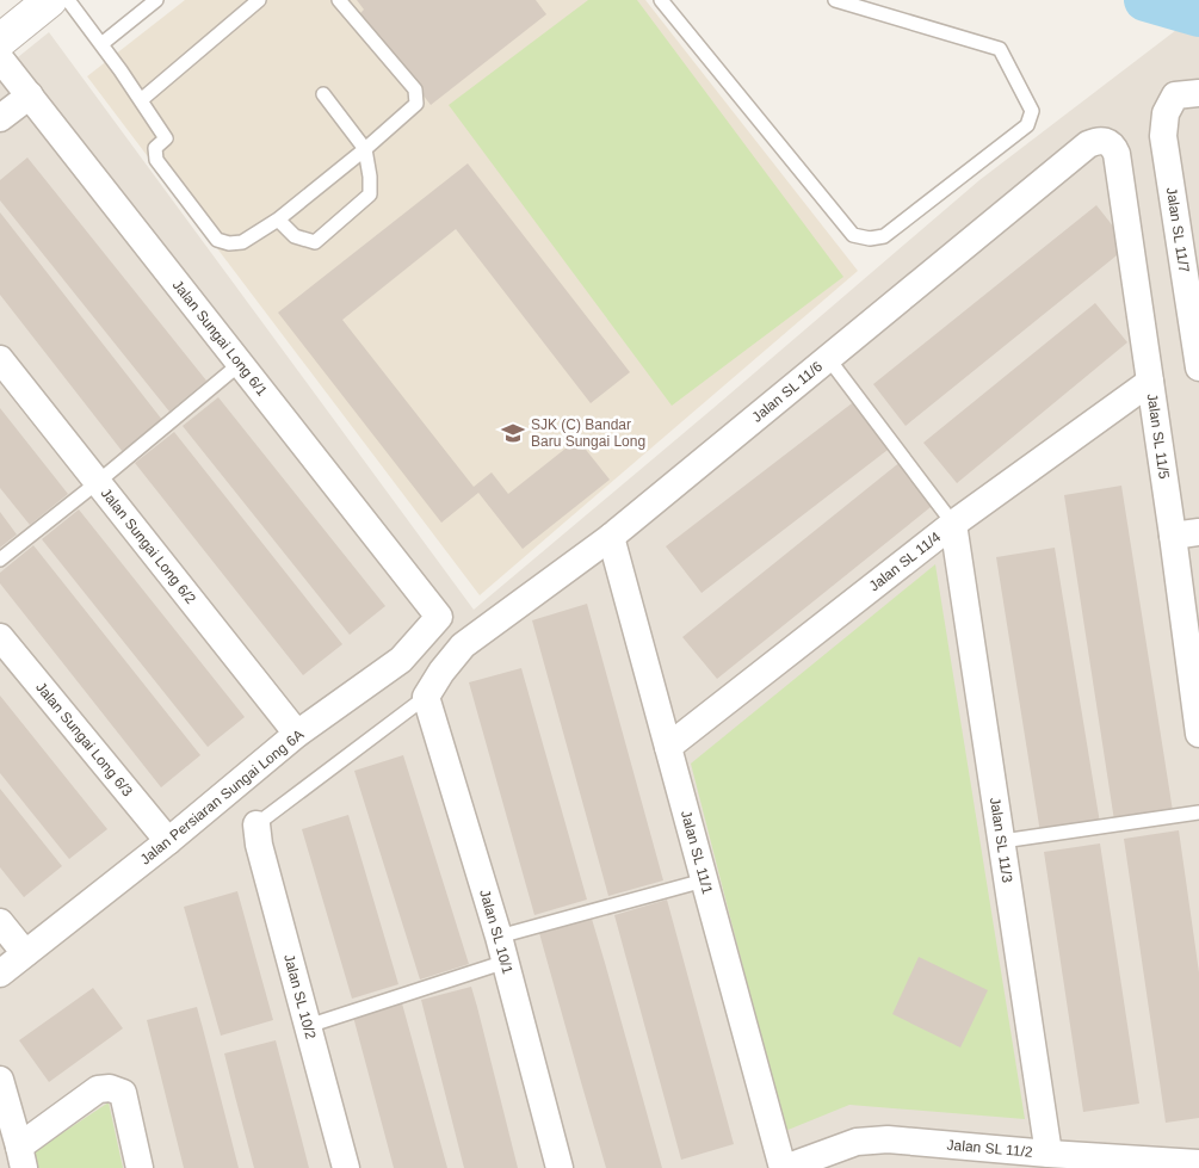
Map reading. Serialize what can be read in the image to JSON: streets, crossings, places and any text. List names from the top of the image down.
{
  "streets": {
    "street": [
      "Jalan SL 11/7",
      "Jalan Sungai Long 6/1",
      "Jalan SL 11/6",
      "Jalan SL 11/5",
      "Jalan Sungai Long 6/2",
      "Jalan SL 11/4",
      "Jalan Sungai Long 6/3",
      "Jalan Persiaran Sungai Long 6A",
      "Jalan SL 11/3",
      "Jalan SL 11/1",
      "Jalan SL 10/1",
      "Jalan SL 10/2",
      "Jalan SL 11/2"
    ]
  },
  "crossings": [
    ["Jalan Sungai Long 6/1", "Jalan Persiaran Sungai Long 6A"],
    ["Jalan SL 11/6", "Jalan SL 11/5"],
    ["Jalan SL 11/6", "Jalan SL 11/1"],
    ["Jalan SL 11/6", "Jalan SL 10/1"],
    ["Jalan SL 11/5", "Jalan SL 11/4"],
    ["Jalan Sungai Long 6/2", "Jalan Persiaran Sungai Long 6A"],
    ["Jalan SL 11/4", "Jalan SL 11/3"],
    ["Jalan SL 11/4", "Jalan SL 11/1"],
    ["Jalan Sungai Long 6/3", "Jalan Persiaran Sungai Long 6A"],
    ["Jalan SL 11/3", "Jalan SL 11/2"],
    ["Jalan SL 11/1", "Jalan SL 11/2"]
  ],
  "places": {
    "school or university": ["SJK (C) Bandar Baru Sungai Long"]
  }
}
